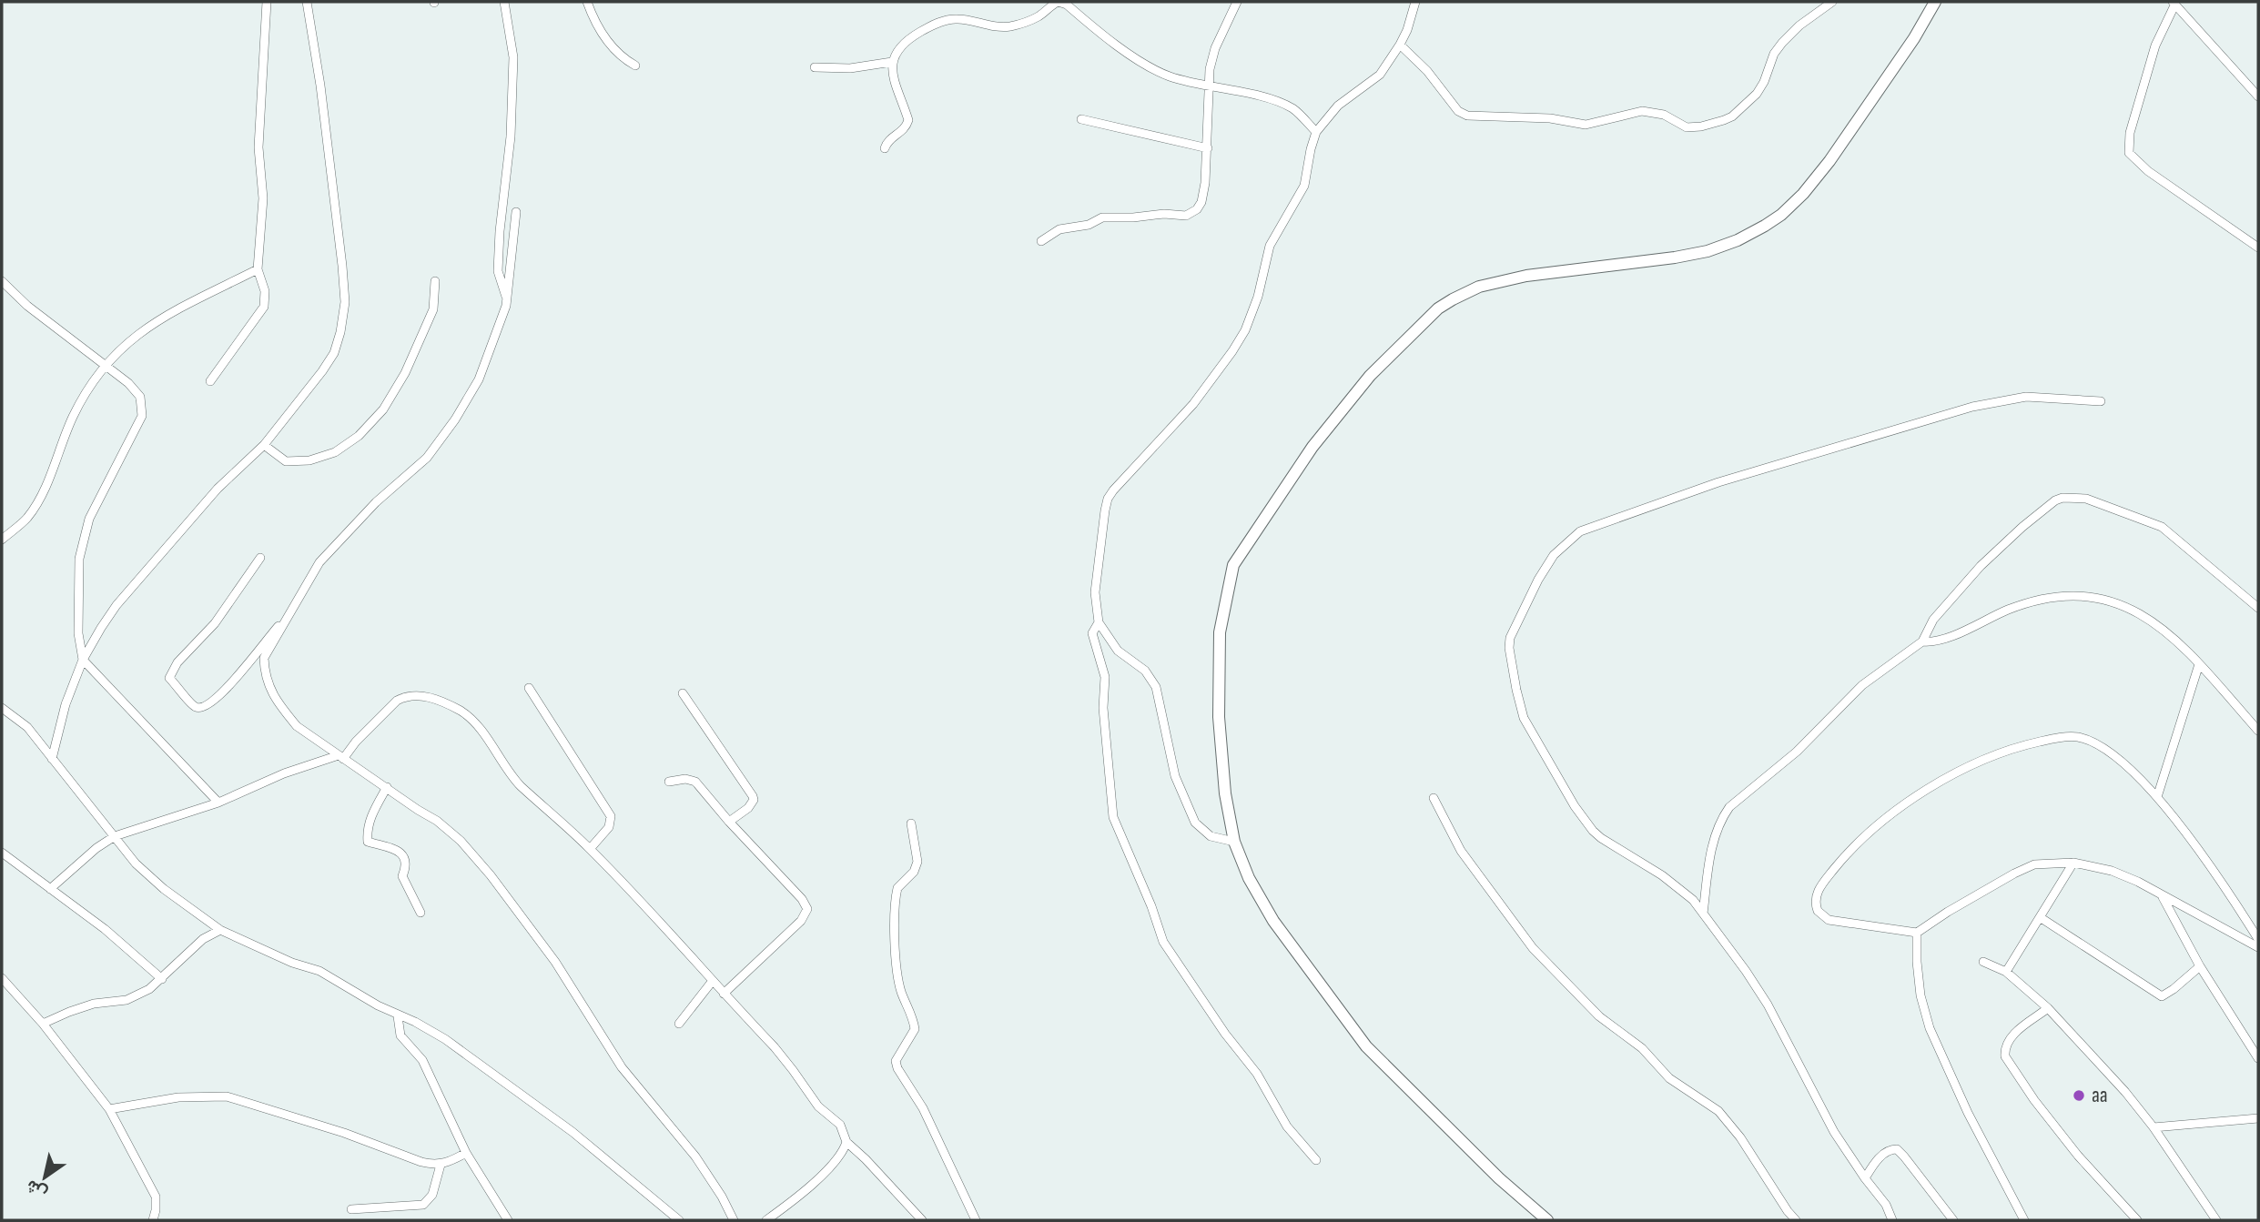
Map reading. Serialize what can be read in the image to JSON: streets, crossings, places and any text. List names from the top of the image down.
{
  "places": ["aa"],
  "north": "bottom left"
}
